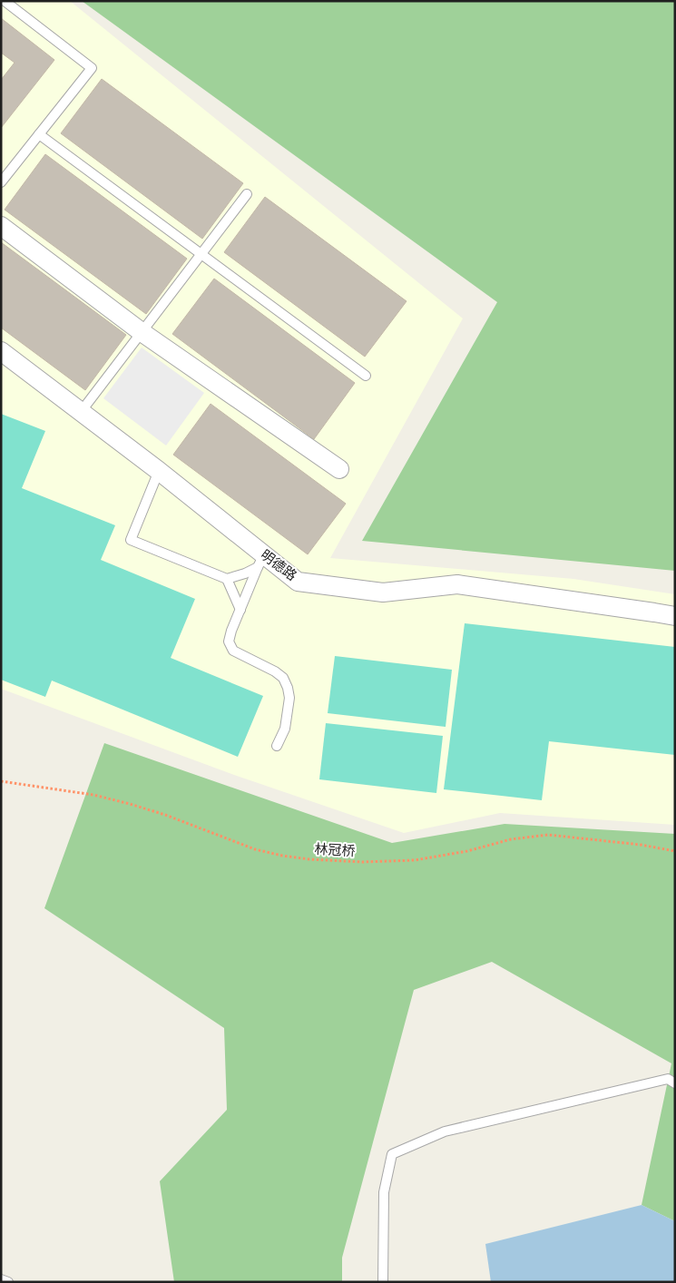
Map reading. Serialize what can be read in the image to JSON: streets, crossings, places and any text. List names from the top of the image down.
{
  "streets": {
    "street": ["明德路"],
    "path": ["林冠桥"]
  }
}
